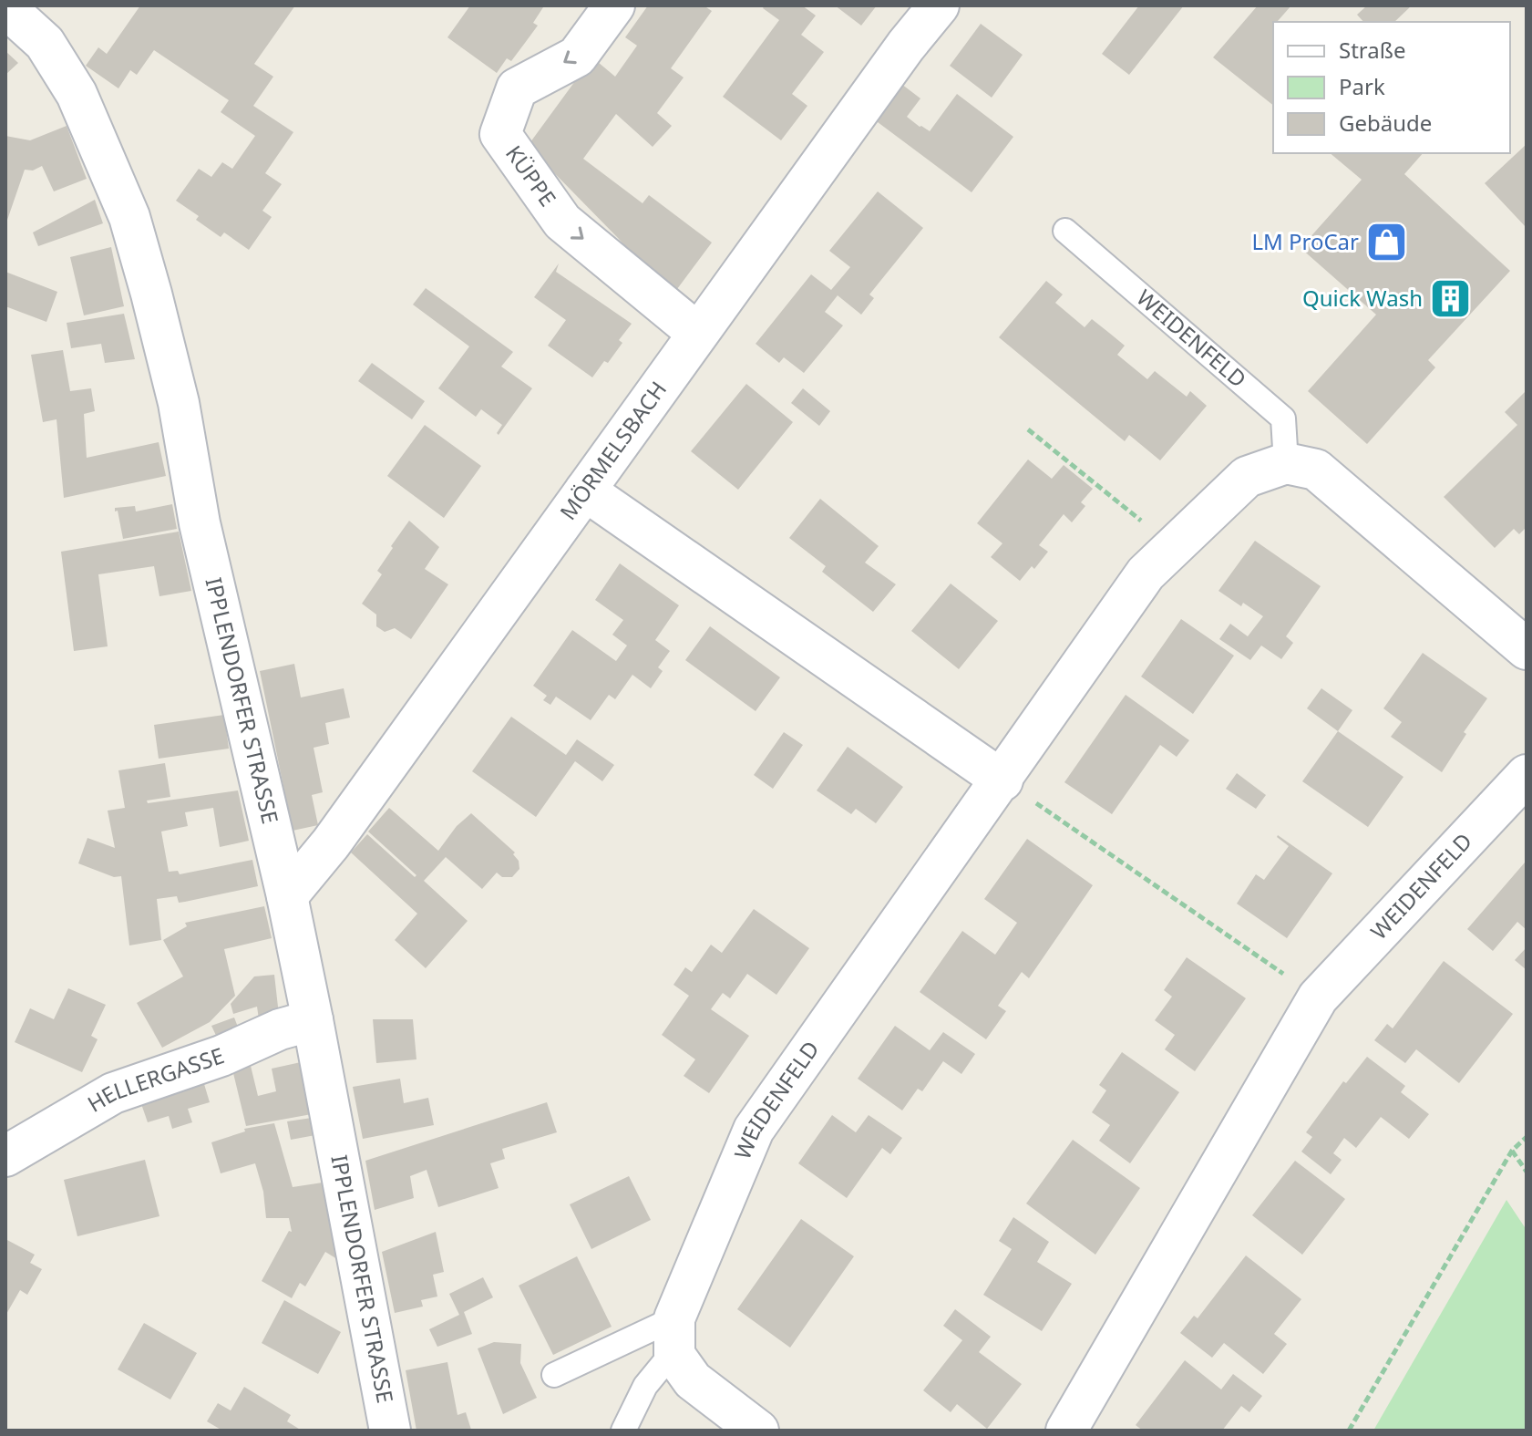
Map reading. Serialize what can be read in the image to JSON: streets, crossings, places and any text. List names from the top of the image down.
{
  "streets": {
    "street": [
      "KÜPPE",
      "WEIDENFELD",
      "MÖRMELSBACH",
      "IPPLENDORFER STRASSE",
      "HELLERGASSE"
    ]
  },
  "crossings": [
    ["KÜPPE", "MÖRMELSBACH"],
    ["MÖRMELSBACH", "IPPLENDORFER STRASSE"],
    ["IPPLENDORFER STRASSE", "HELLERGASSE"]
  ],
  "places": {
    "shop": ["LM ProCar"],
    "building": ["Quick Wash"]
  },
  "legend": ["Straße", "Park", "Gebäude"]
}
